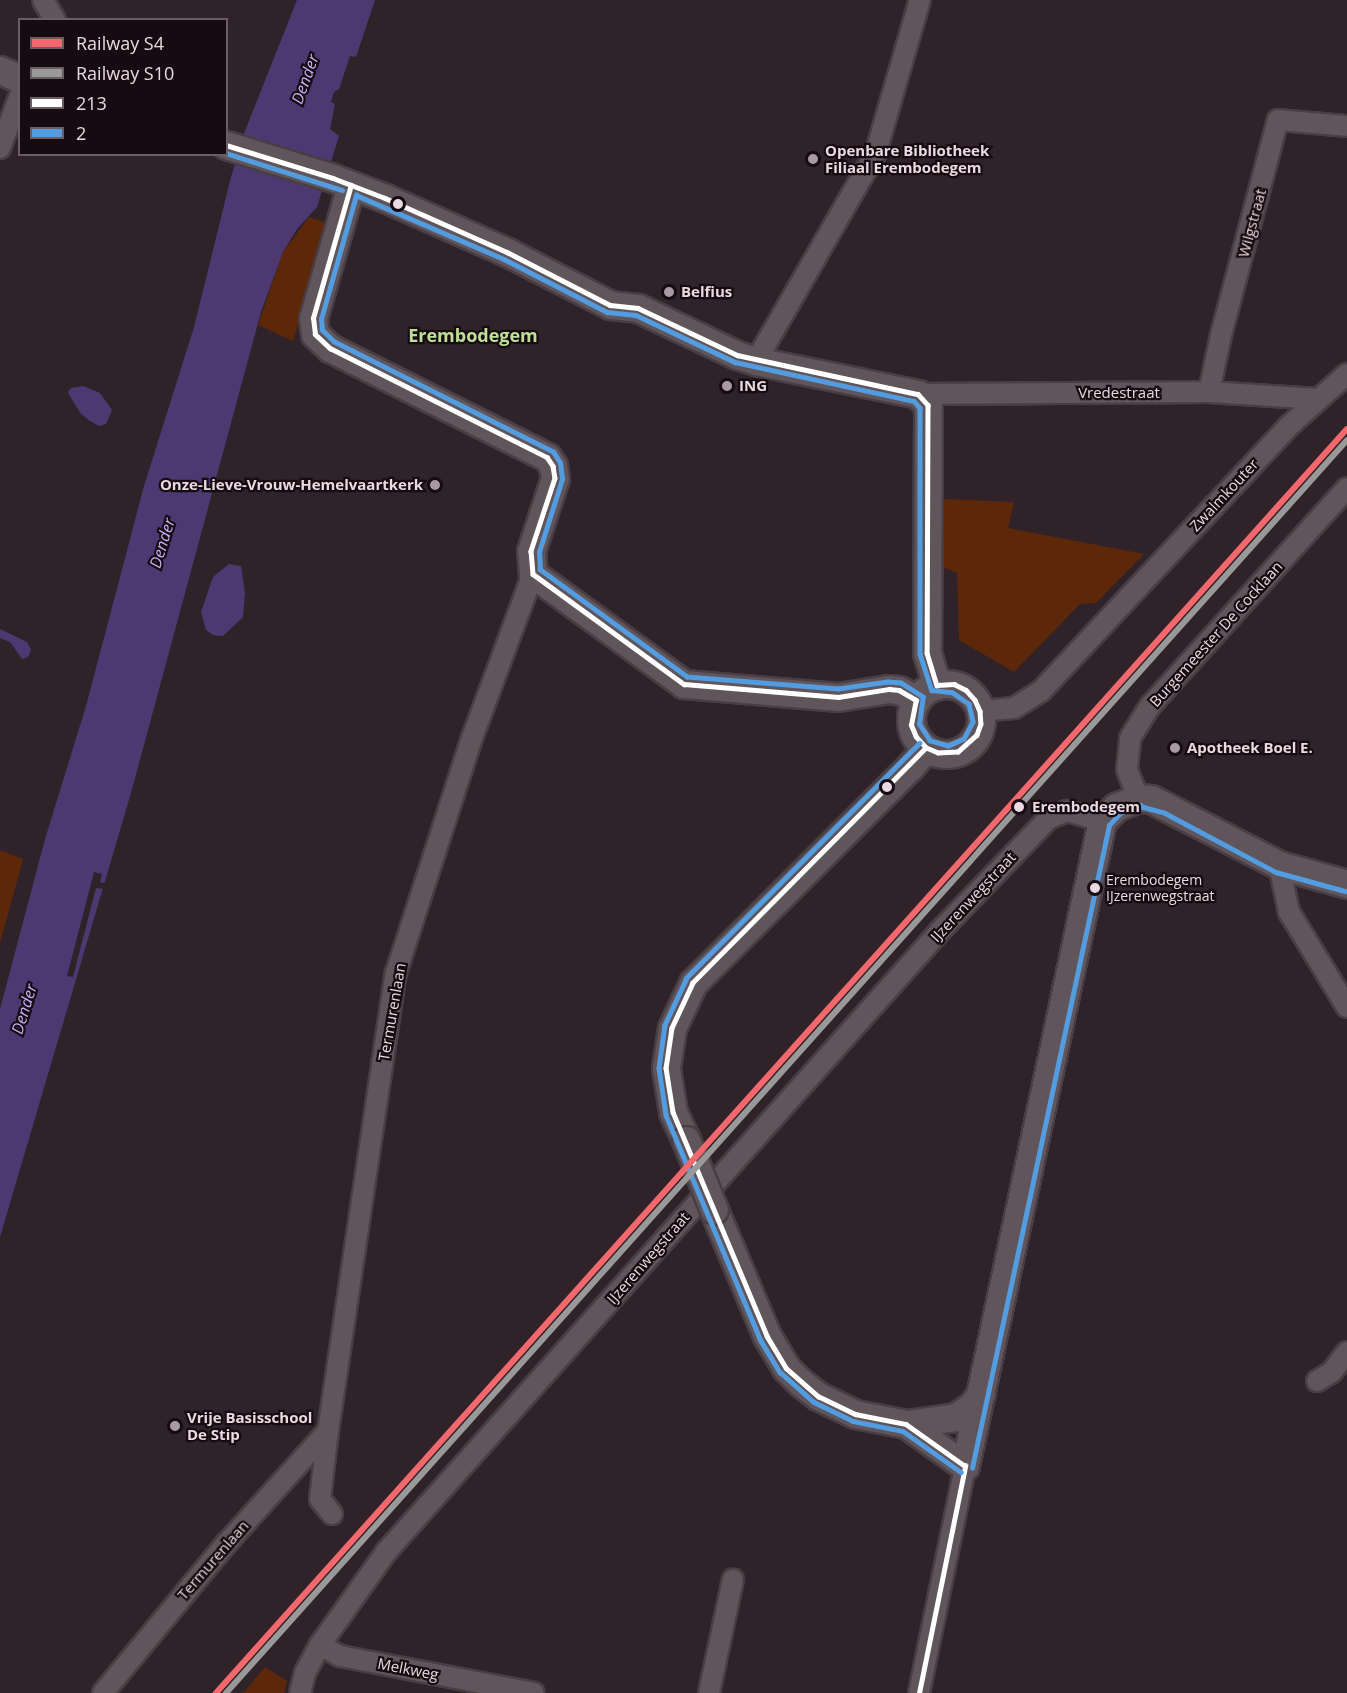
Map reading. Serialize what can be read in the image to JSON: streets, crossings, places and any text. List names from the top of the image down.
{
  "streets": {
    "street": [
      "Wilgstraat",
      "Vredestraat",
      "Zwalmkouter",
      "Burgemeester De Cocklaan",
      "IJzerenwegstraat",
      "Termurenlaan",
      "Melkweg"
    ]
  },
  "crossings": [
    ["Wilgstraat", "Vredestraat"],
    ["Vredestraat", "Zwalmkouter"],
    ["IJzerenwegstraat", "Melkweg"]
  ],
  "districts": ["Erembodegem"],
  "water": ["Dender"],
  "places": [
    "Openbare Bibliotheek Filiaal Erembodegem",
    "Belfius",
    "ING",
    "Onze-Lieve-Vrouw-Hemelvaartkerk",
    "Apotheek Boel E.",
    "Erembodegem",
    "Erembodegem IJzerenwegstraat",
    "Vrije Basisschool De Stip"
  ],
  "lines": [
    "transit line 213",
    "transit line 2",
    "rail line S4",
    "rail line S10"
  ],
  "legend": [
    "Railway S4",
    "Railway S10",
    "213",
    "2"
  ]
}
